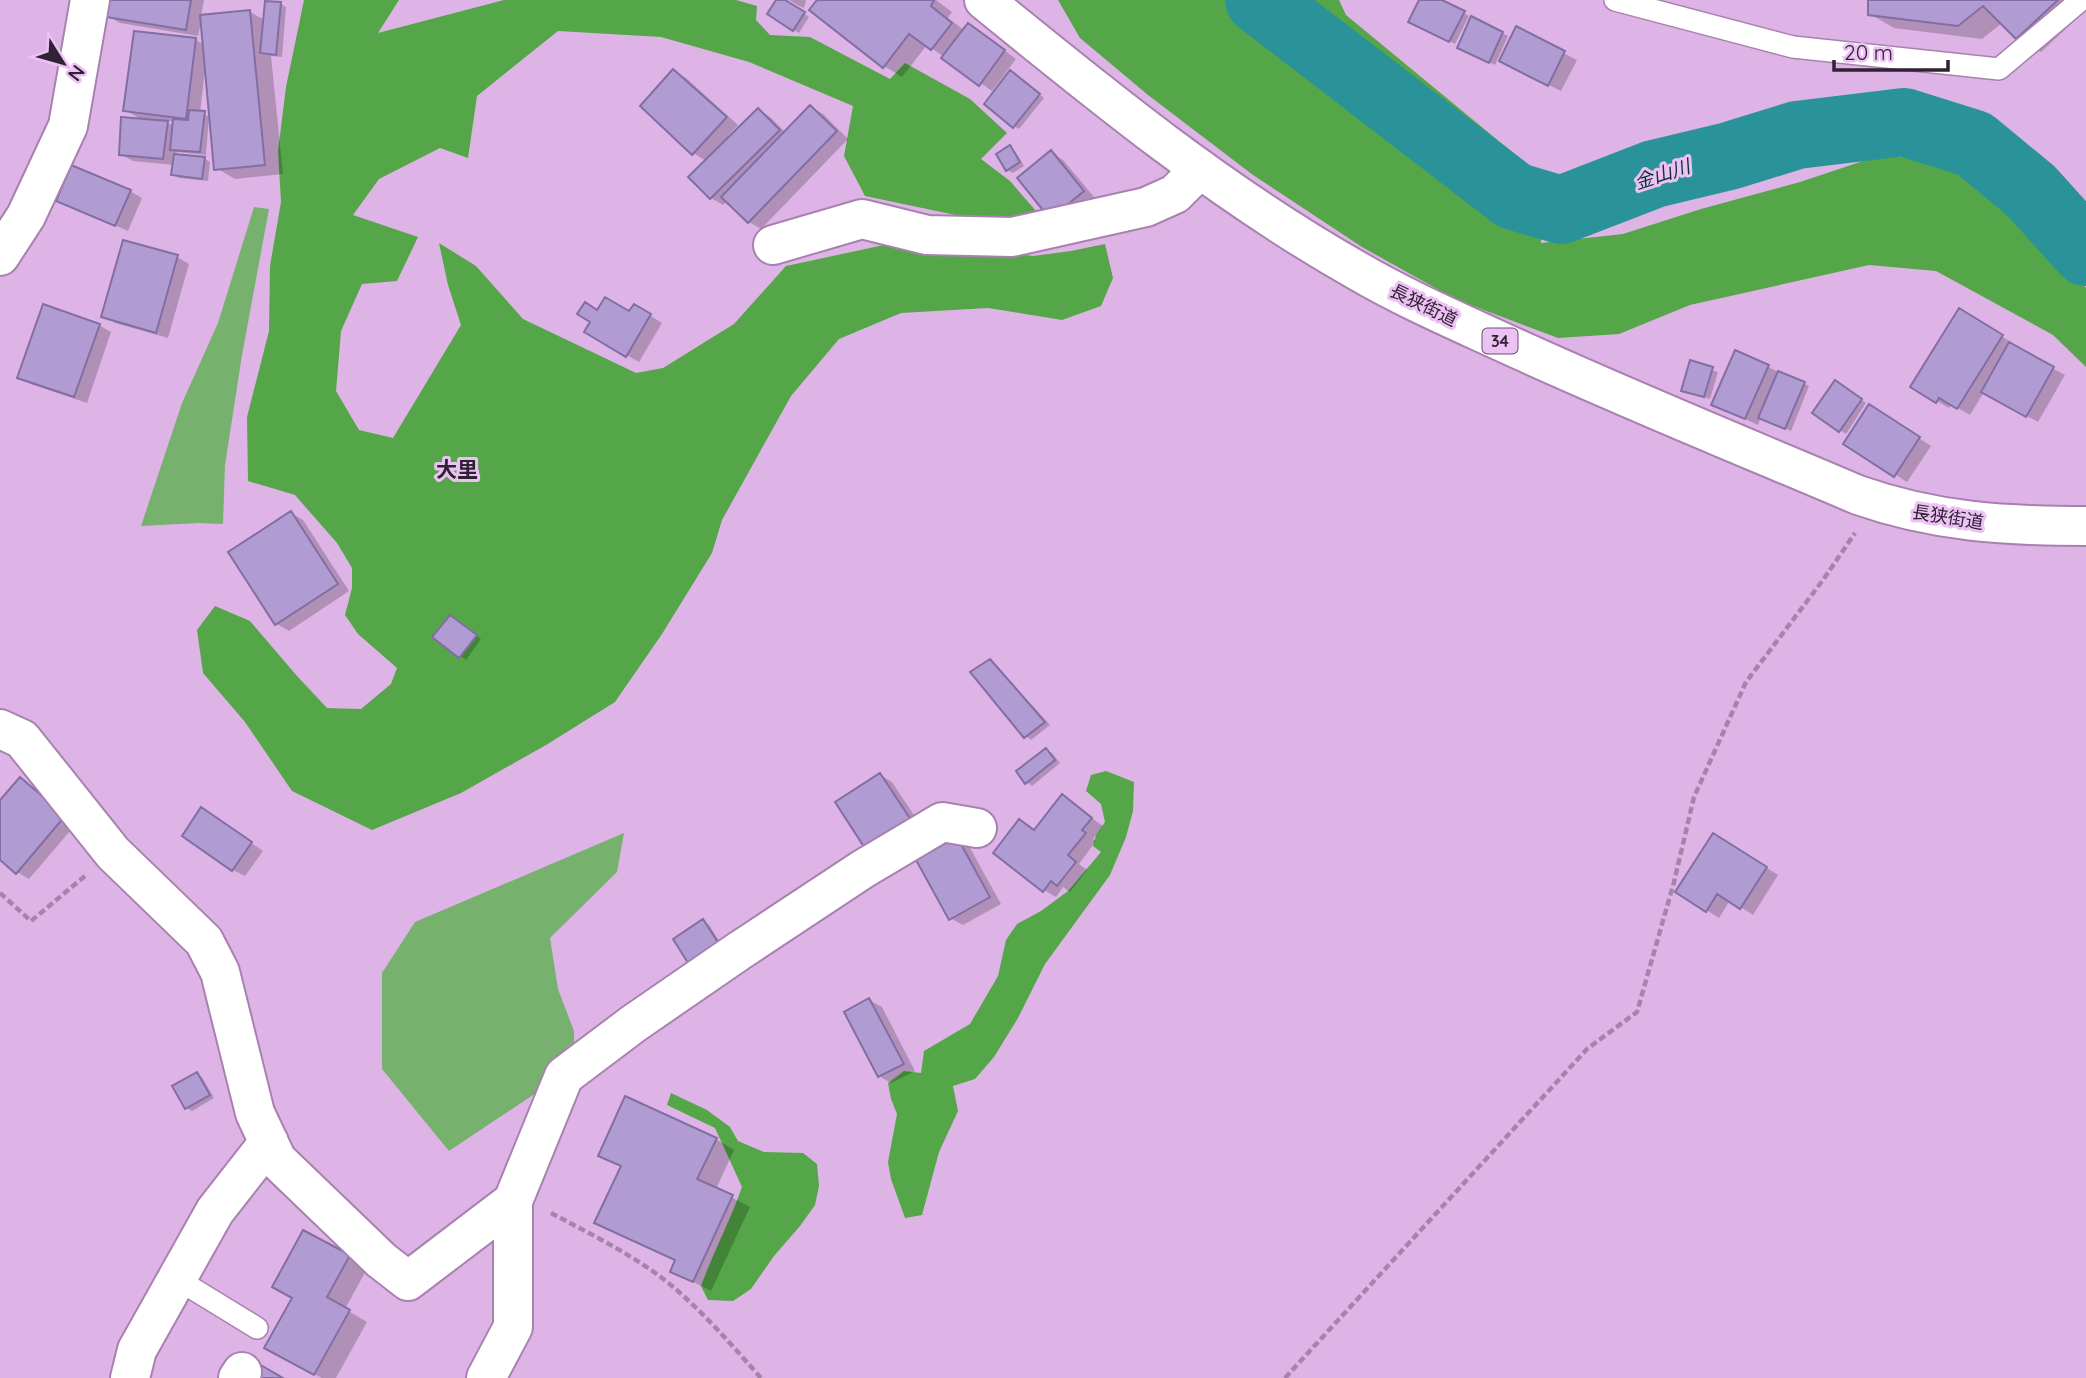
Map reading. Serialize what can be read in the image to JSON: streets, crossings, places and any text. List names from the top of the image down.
{
  "streets": {
    "street": ["長狭街道", "34"]
  },
  "districts": ["大里"],
  "water": ["金山川"],
  "scale_bar": "20 m",
  "north": "bottom right"
}
